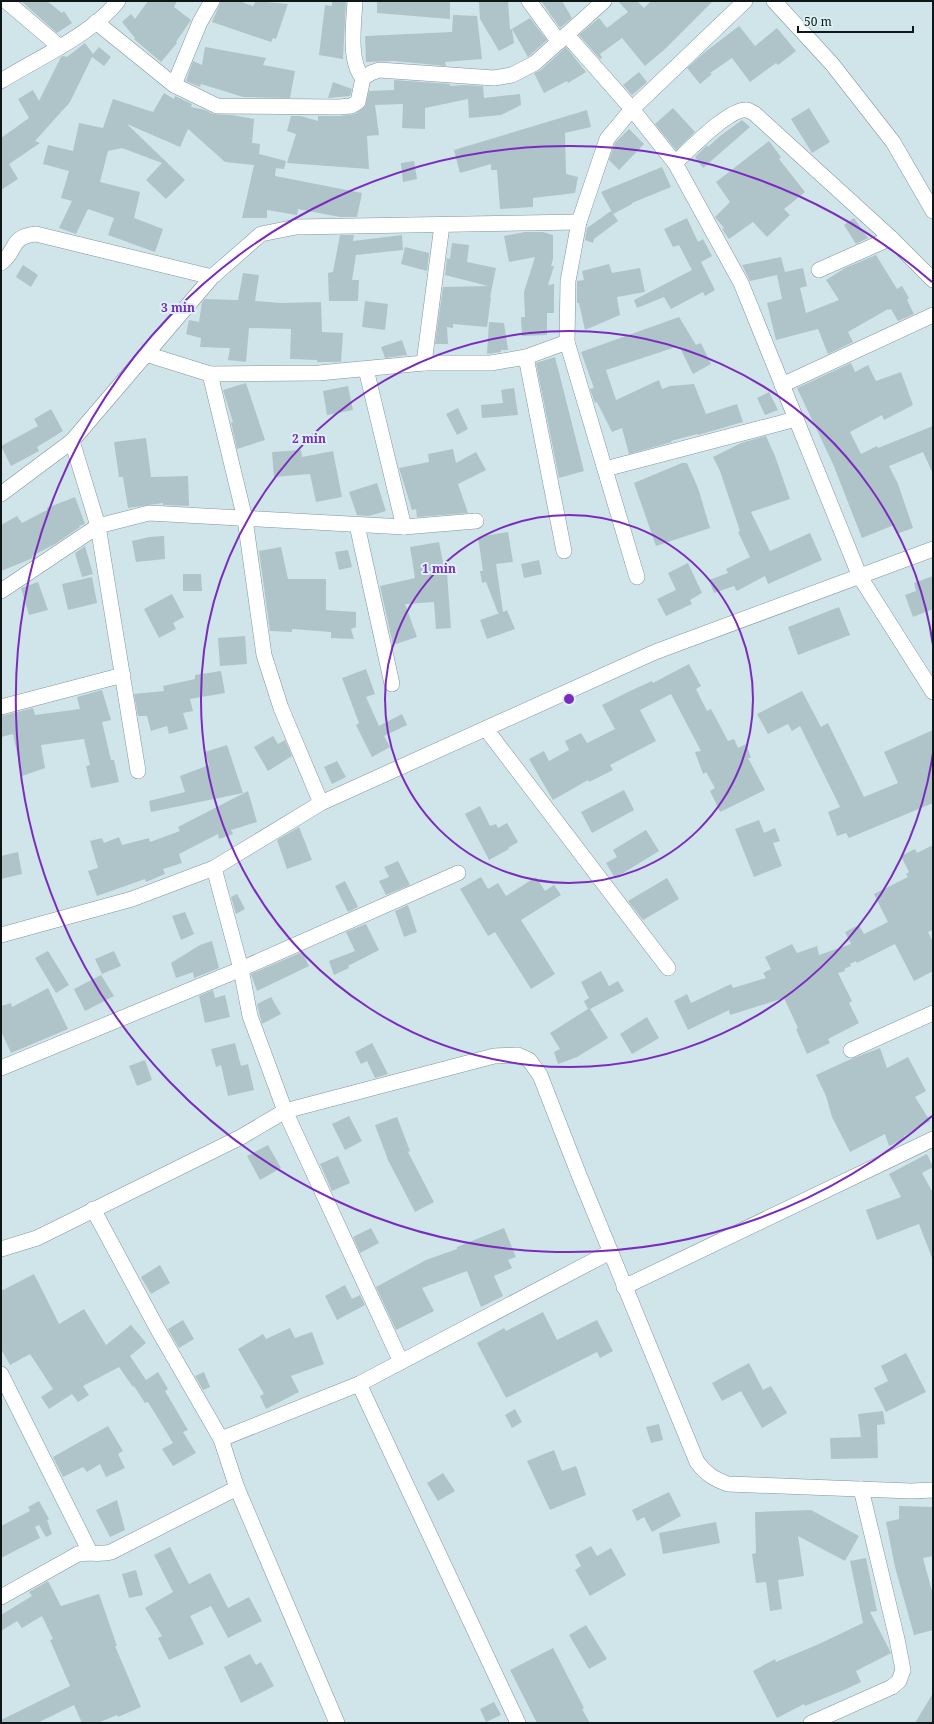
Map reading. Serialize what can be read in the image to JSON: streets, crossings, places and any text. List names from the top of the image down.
{
  "scale_bar": "50 m",
  "rings": ["3 min", "2 min", "1 min"]
}
